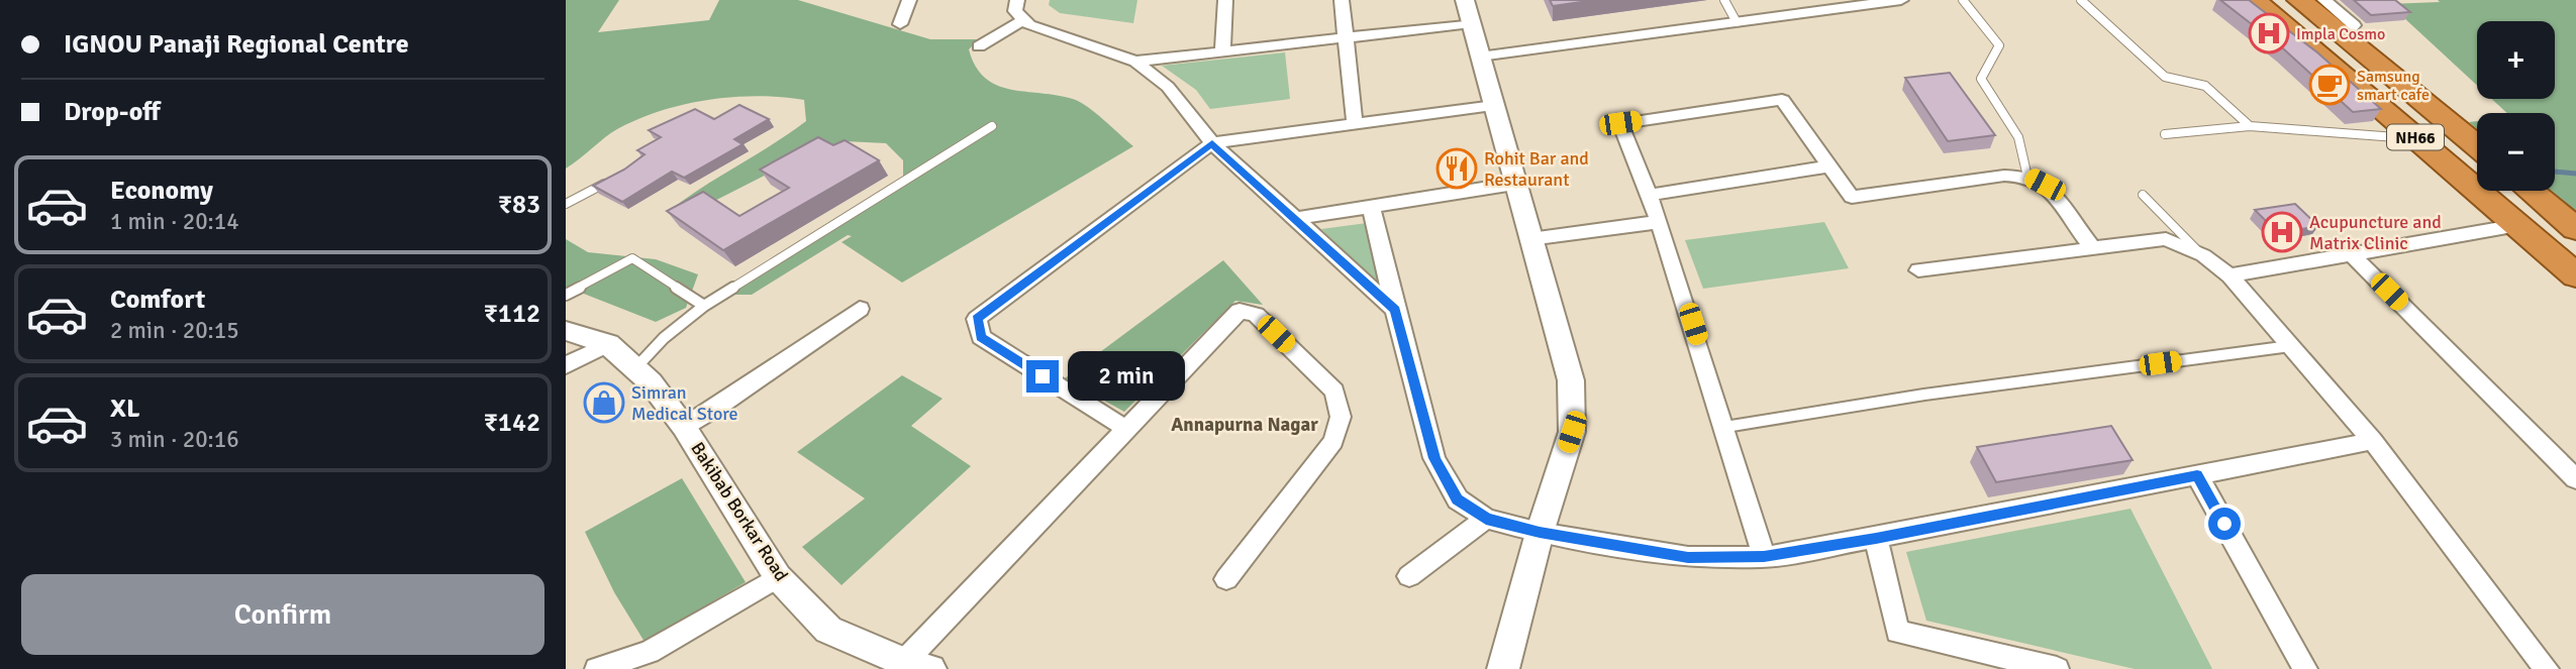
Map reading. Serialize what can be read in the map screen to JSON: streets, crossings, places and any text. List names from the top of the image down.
{
  "streets": {
    "highway": ["NH66"],
    "street": ["Bakibab Borkar Road"]
  },
  "districts": ["Annapurna Nagar"],
  "places": {
    "hospital": ["Impla Cosmo", "Acupuncture and Matrix Clinic"],
    "cafe": ["Samsung smart cafe"],
    "restaurant": ["Rohit Bar and Restaurant"],
    "shop": ["Simran Medical Store"]
  },
  "page": {
    "banner": ["IGNOU Panaji Regional Centre", "Drop-off"],
    "map_buttons": ["+", "−"],
    "list": [
      {
        "name": "Economy",
        "note": "1 min · 20:14",
        "value": "₹83"
      },
      {
        "name": "Comfort",
        "note": "2 min · 20:15",
        "value": "₹112"
      },
      {
        "name": "XL",
        "note": "3 min · 20:16",
        "value": "₹142"
      }
    ],
    "bubble": "2 min",
    "buttons": "Confirm"
  }
}
